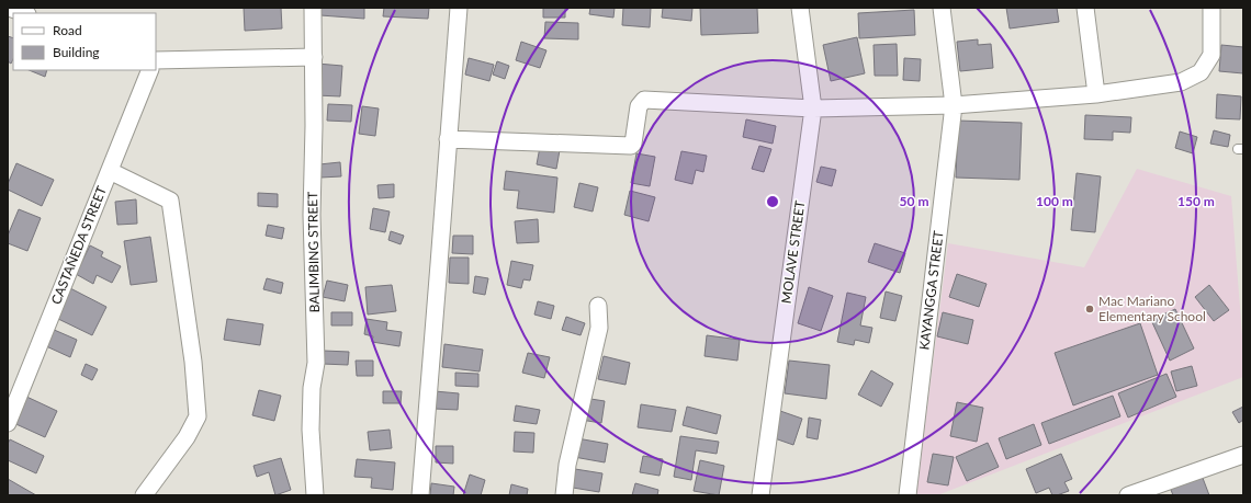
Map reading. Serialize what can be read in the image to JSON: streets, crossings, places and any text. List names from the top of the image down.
{
  "streets": {
    "street": [
      "CASTAÑEDA STREET",
      "BALIMBING STREET",
      "MOLAVE STREET",
      "KAYANGGA STREET"
    ]
  },
  "places": ["Mac Mariano Elementary School"],
  "legend": ["Road", "Building"],
  "rings": ["50 m", "100 m", "150 m"]
}
